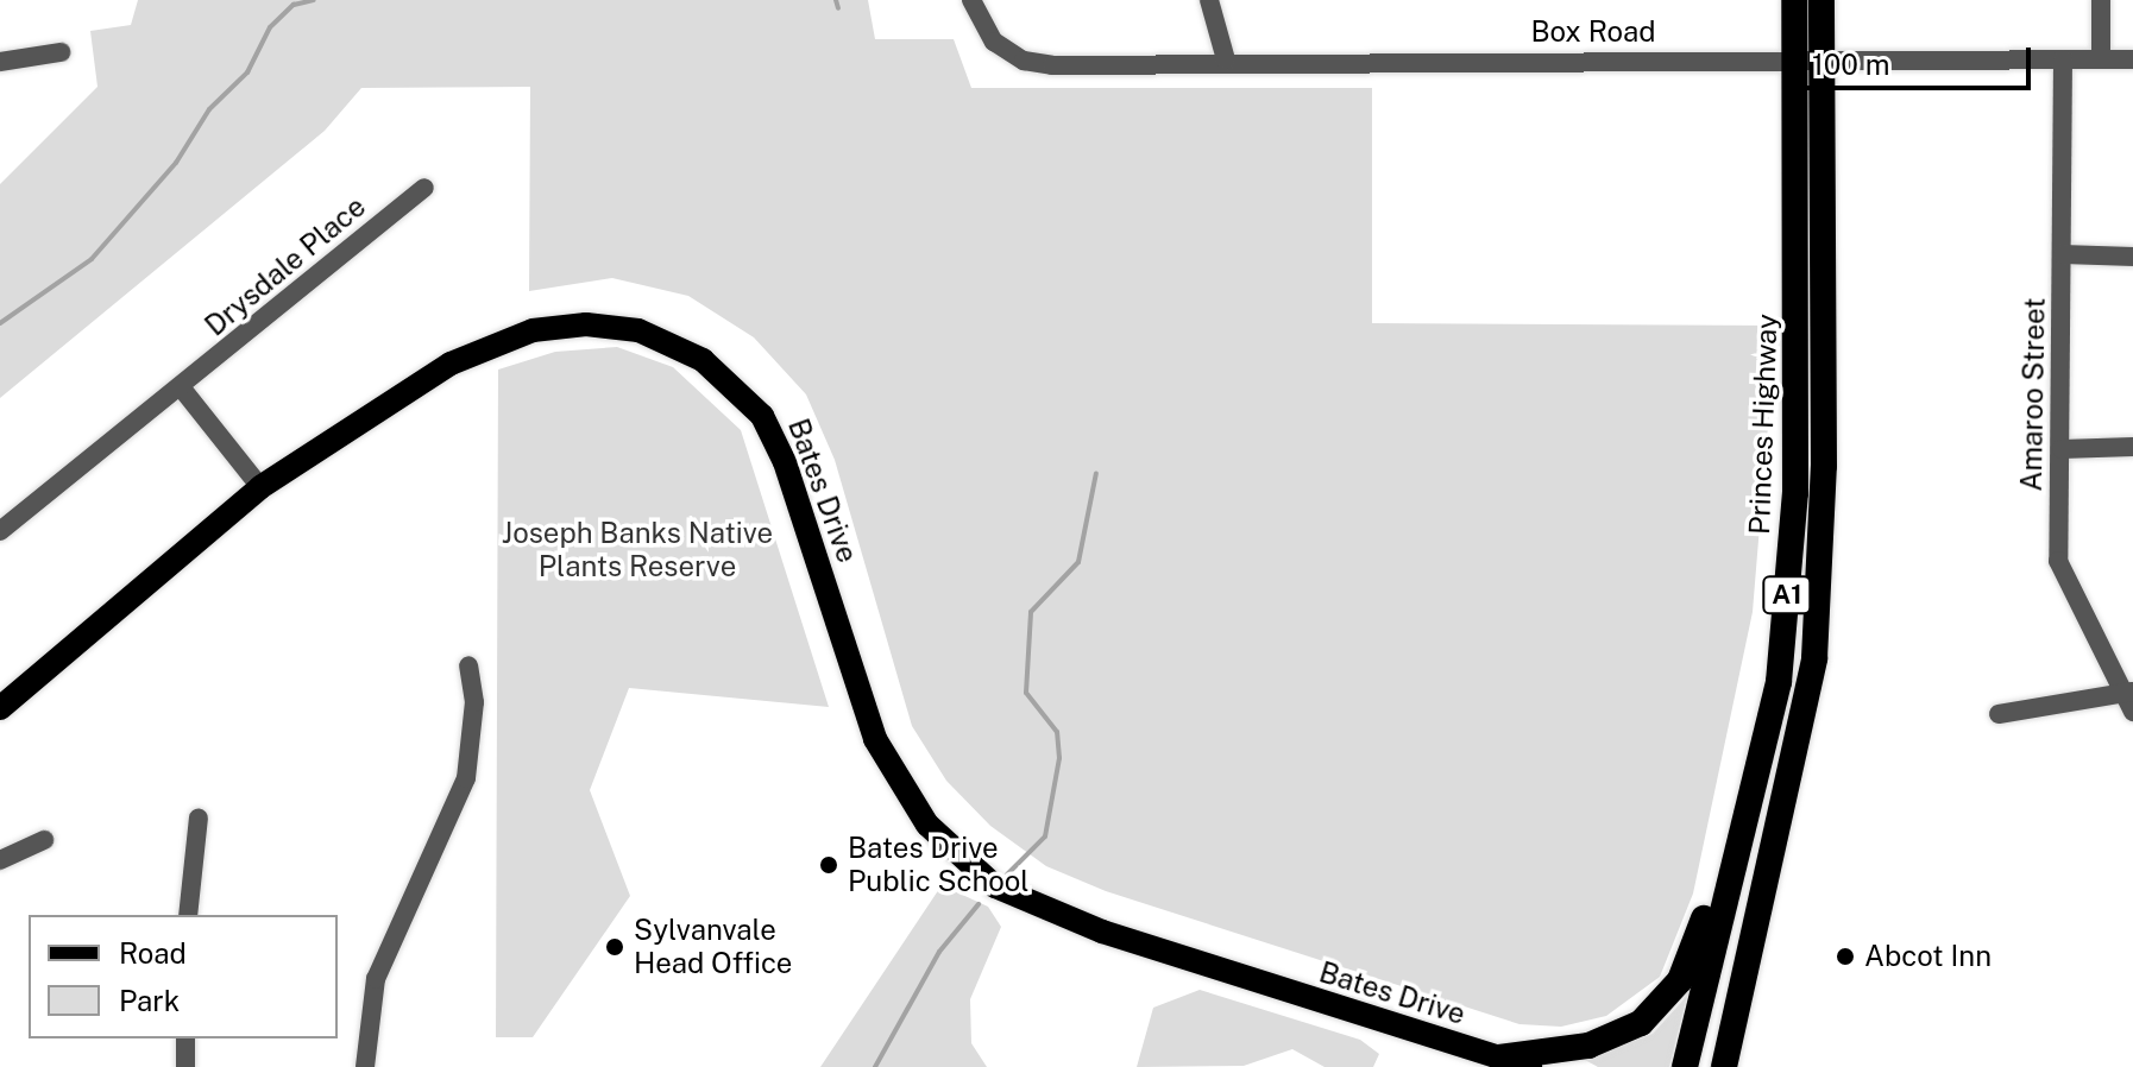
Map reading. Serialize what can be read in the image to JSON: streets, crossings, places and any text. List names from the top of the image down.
{
  "streets": {
    "highway": ["Princes Highway", "A1"],
    "main road": ["Bates Drive"],
    "street": ["Box Road", "Drysdale Place", "Amaroo Street"]
  },
  "crossings": [
    ["Box Road", "Amaroo Street"],
    ["Box Road", "Princes Highway"]
  ],
  "parks": ["Joseph Banks Native Plants Reserve"],
  "places": ["Bates Drive Public School", "Sylvanvale Head Office", "Abcot Inn"],
  "legend": ["Road", "Park"],
  "scale_bar": "100 m"
}
